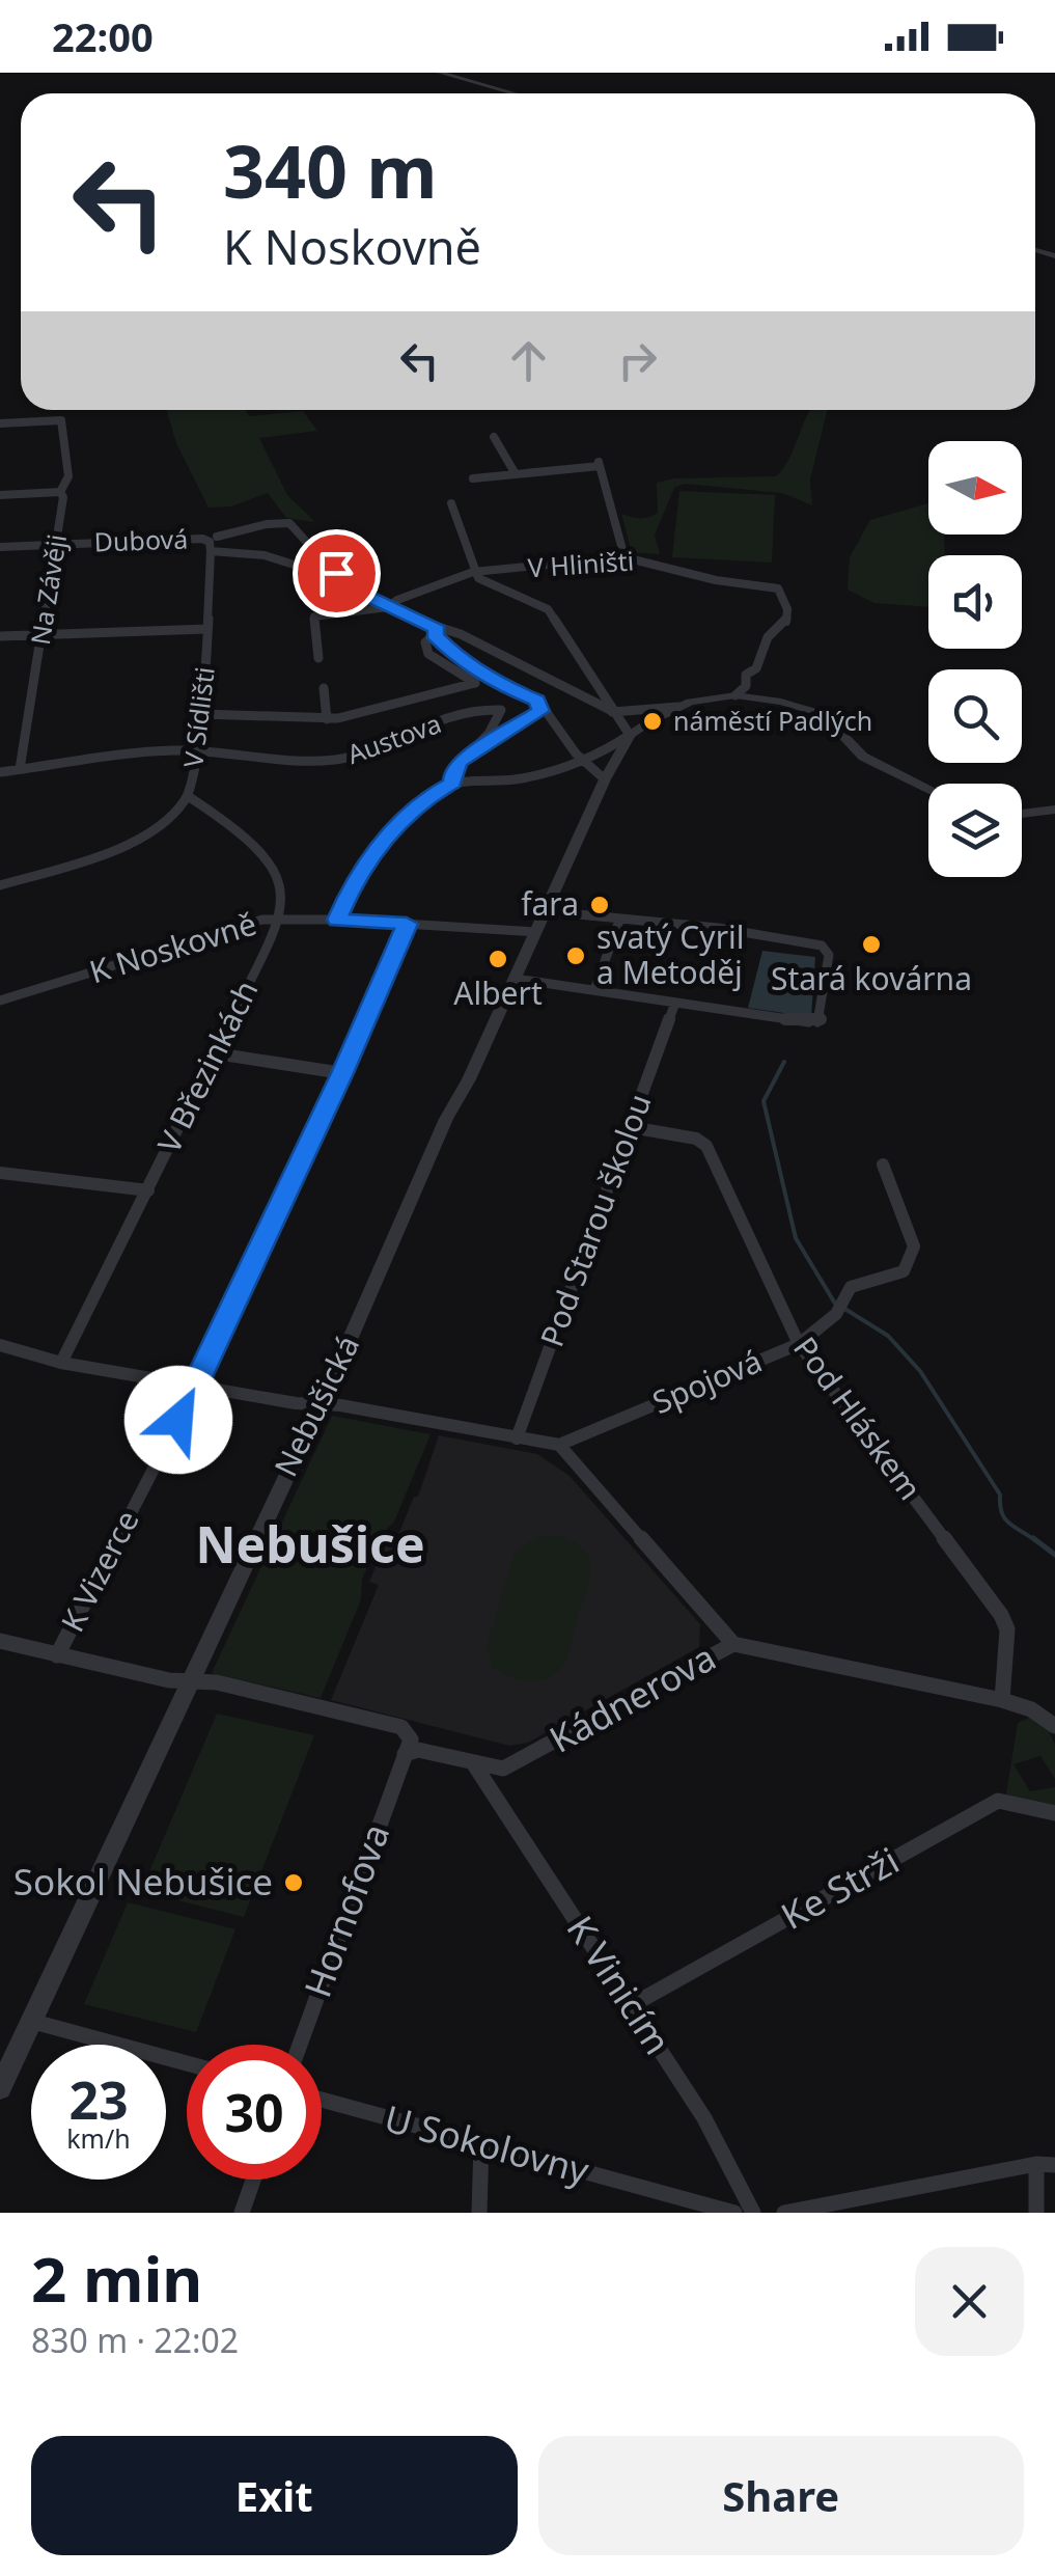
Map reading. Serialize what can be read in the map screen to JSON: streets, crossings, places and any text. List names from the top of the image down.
{
  "streets": {
    "street": [
      "Dubová",
      "V Hliništi",
      "Na Závěji",
      "V Sídlišti",
      "Austova",
      "K Noskovně",
      "V Březinkách",
      "Pod Starou školou",
      "Spojová",
      "Nebušická",
      "Pod Hláskem",
      "K Vizerce",
      "Kádnerova",
      "Ke Strži",
      "Hornofova",
      "K Vinicím",
      "U Sokolovny"
    ]
  },
  "crossings": [
    ["Dubová", "Na Závěji"],
    ["Dubová", "V Sídlišti"],
    ["V Sídlišti", "Austova"],
    ["Austova", "K Noskovně"],
    ["K Noskovně", "V Březinkách"],
    ["K Noskovně", "Nebušická"],
    ["K Noskovně", "K Vizerce"],
    ["Pod Starou školou", "Pod Hláskem"],
    ["Spojová", "Pod Hláskem"],
    ["Spojová", "Kádnerova"],
    ["Kádnerova", "Hornofova"],
    ["Kádnerova", "K Vinicím"],
    ["Ke Strži", "K Vinicím"]
  ],
  "districts": ["Nebušice"],
  "places": [
    "náměstí Padlých",
    "fara",
    "Stará kovárna",
    "svatý Cyril a Metoděj",
    "Albert",
    "Sokol Nebušice"
  ],
  "north": "right",
  "page": {
    "status": "22:00",
    "turn": ["340 m", "K Noskovně"],
    "speed": "23 km/h",
    "limit": "30",
    "heading": ["2 min", "830 m · 22:02"],
    "buttons": ["Exit", "Share"]
  }
}
